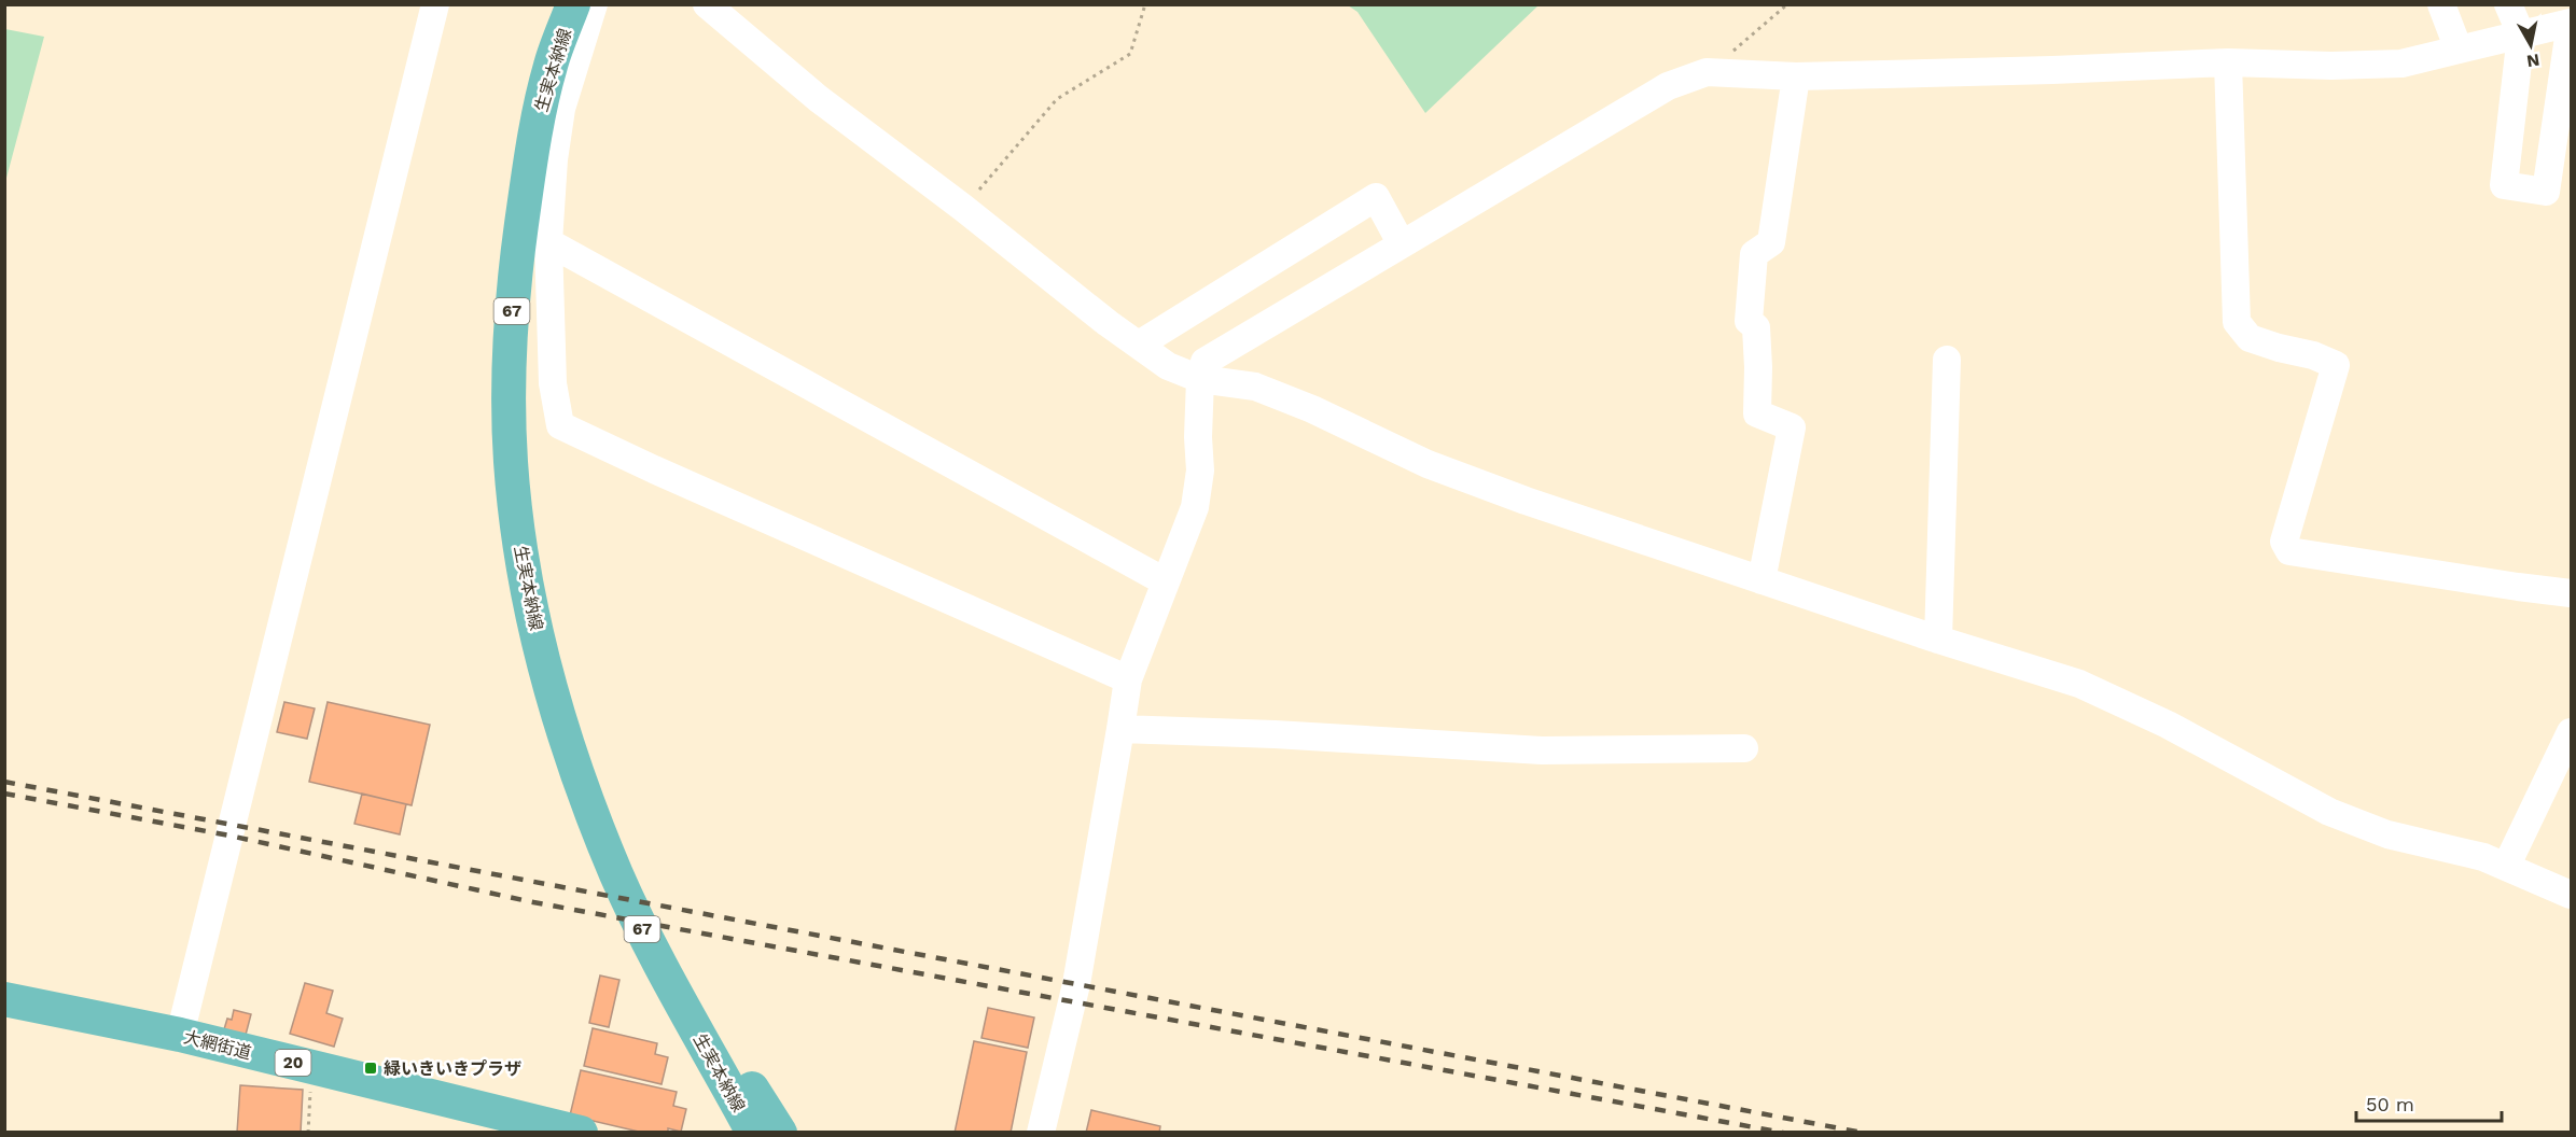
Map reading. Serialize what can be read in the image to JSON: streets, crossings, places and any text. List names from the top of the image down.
{
  "streets": {
    "main road": [
      "生実本納線",
      "67",
      "大網街道",
      "20"
    ]
  },
  "places": {
    "transit": ["緑いきいきプラザ"]
  },
  "scale_bar": "50 m",
  "north": "bottom"
}
